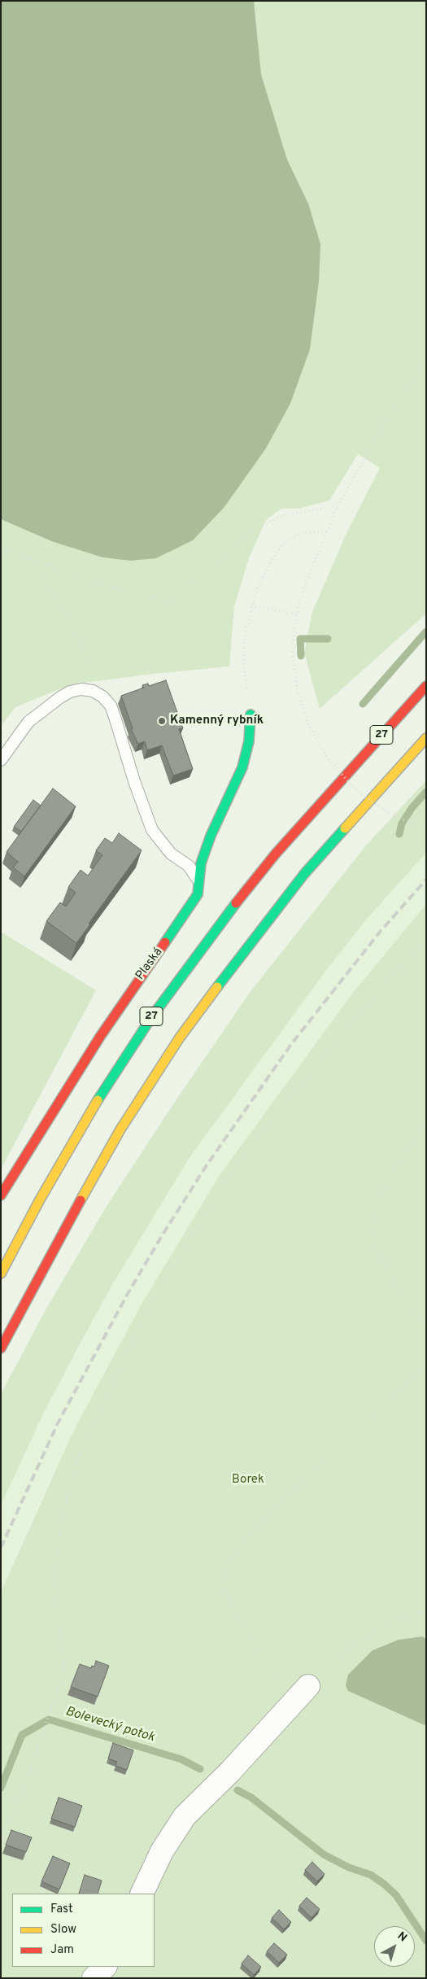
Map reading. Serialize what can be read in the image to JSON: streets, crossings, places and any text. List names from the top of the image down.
{
  "streets": {
    "main road": ["27", "Plaská"]
  },
  "water": ["Bolevecký potok"],
  "parks": ["Borek"],
  "places": ["Kamenný rybník"],
  "legend": ["Fast", "Slow", "Jam"],
  "north": "top right"
}
